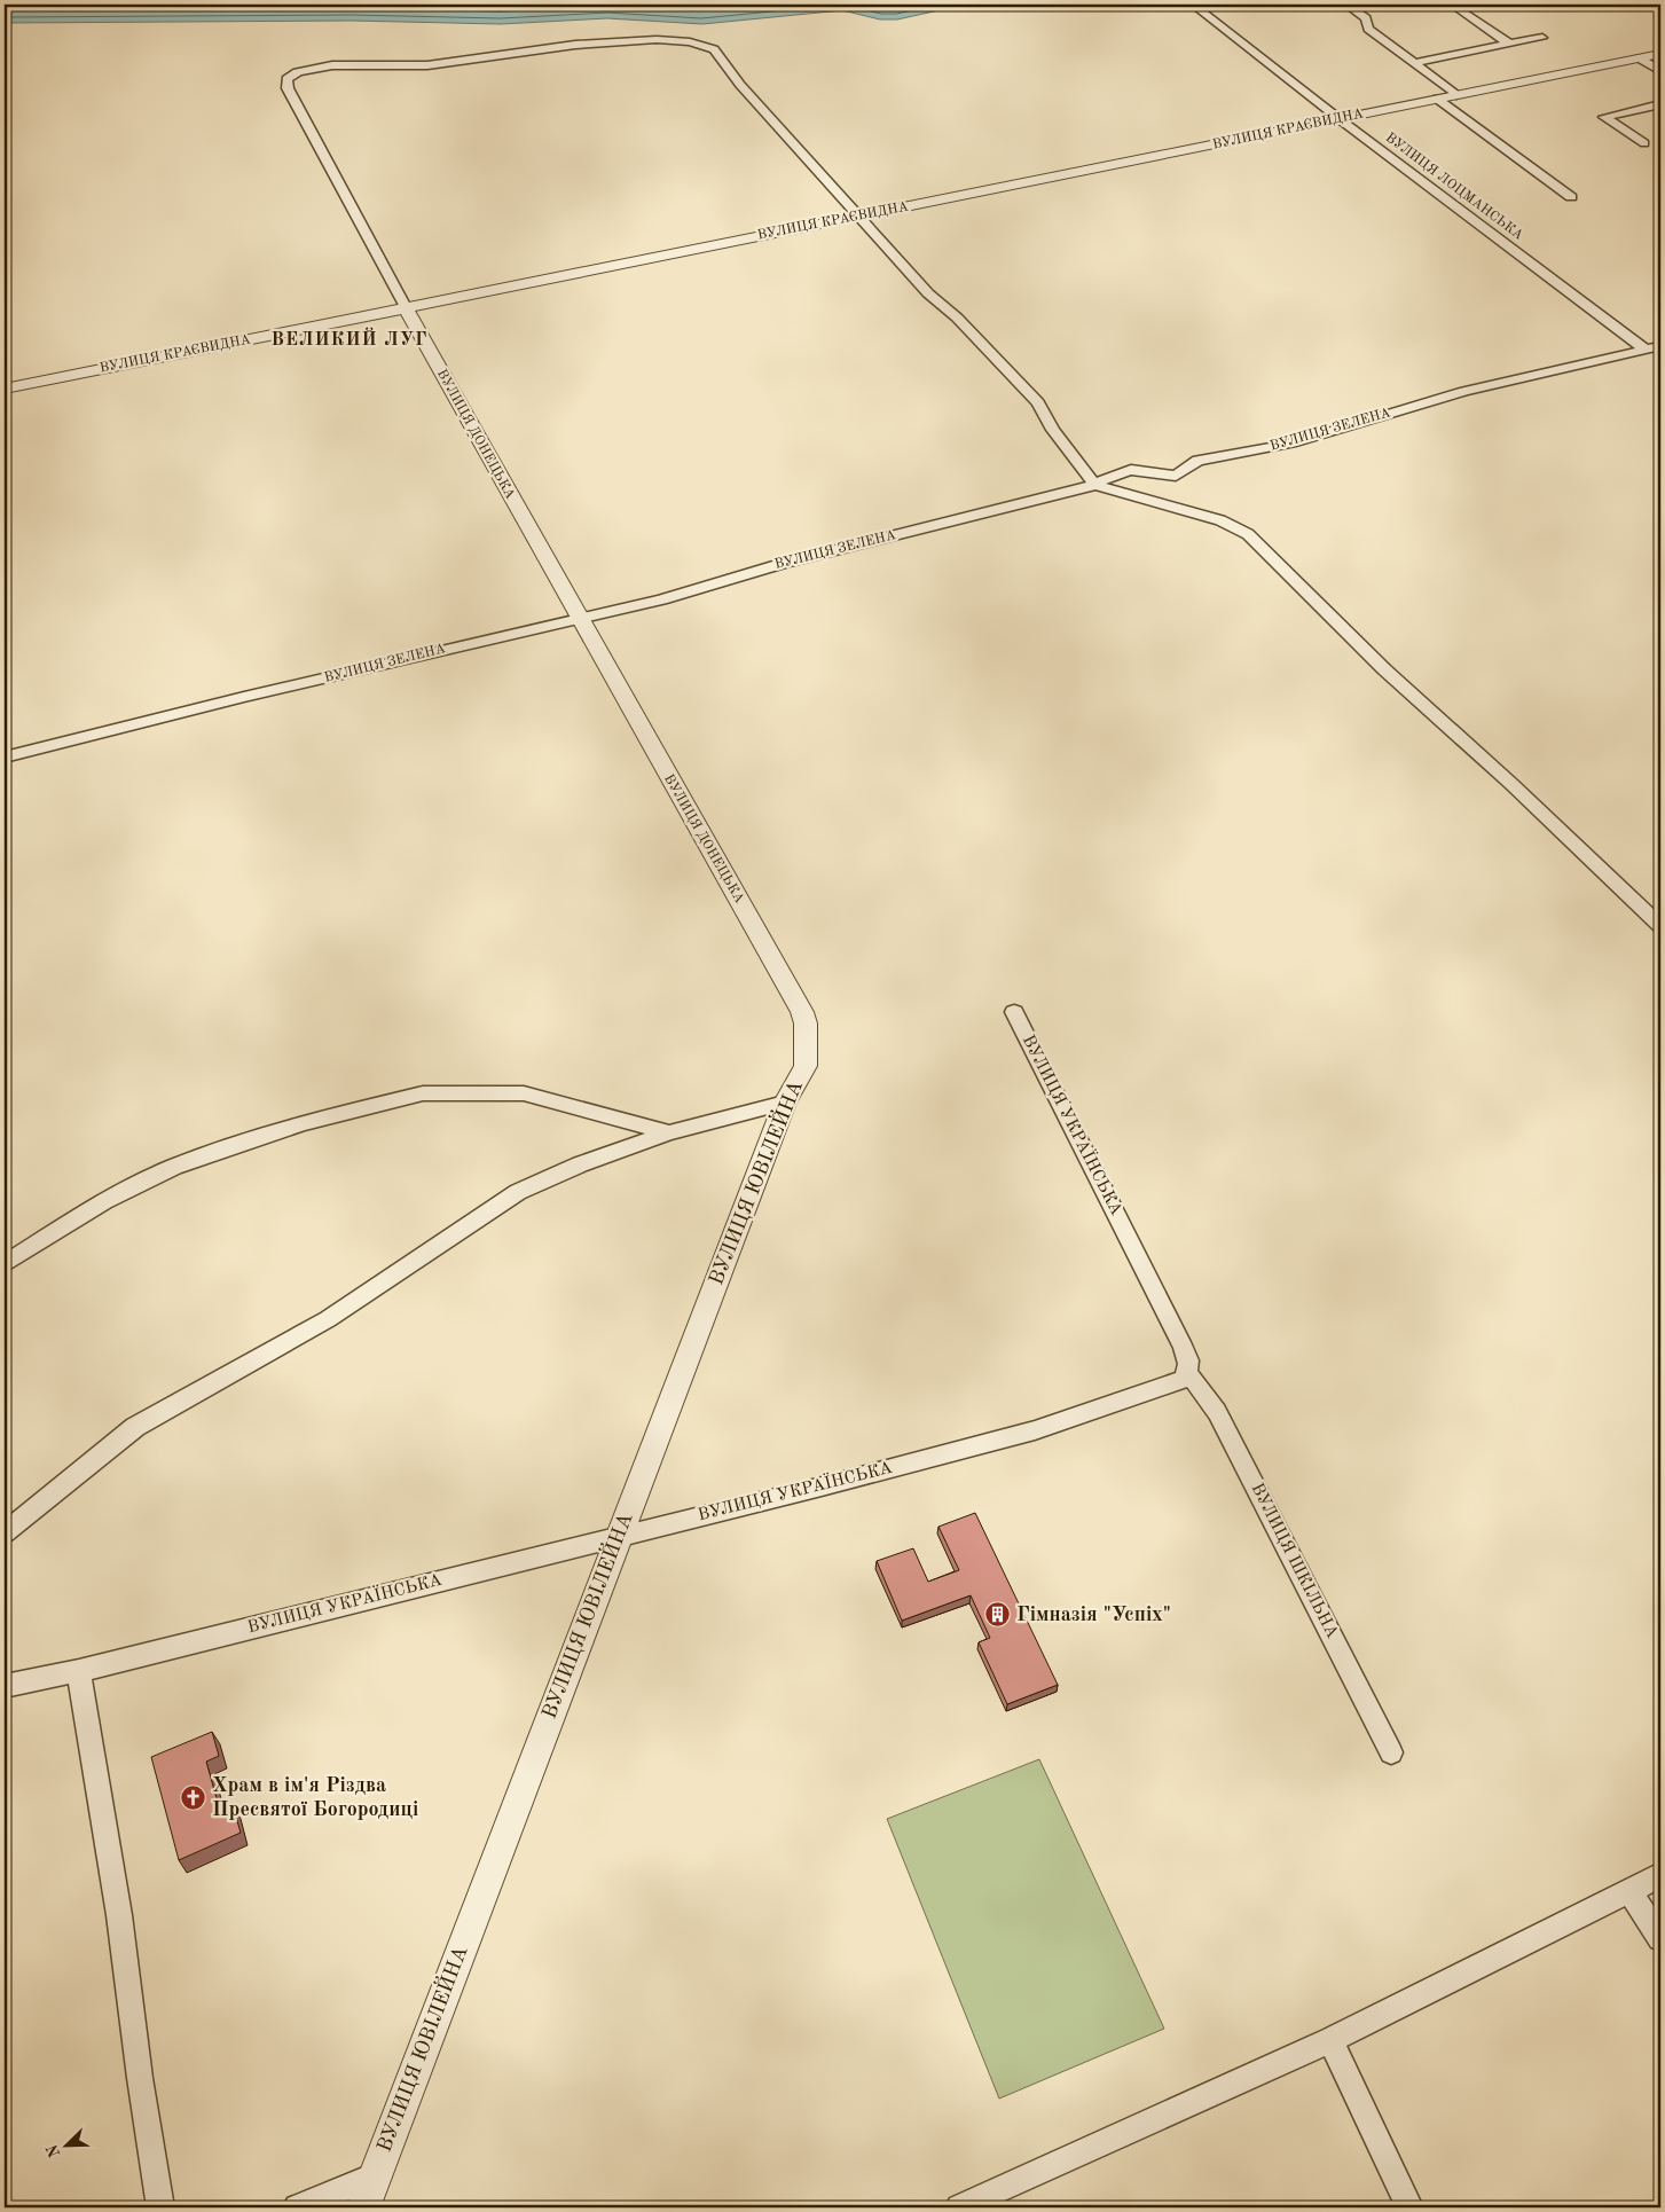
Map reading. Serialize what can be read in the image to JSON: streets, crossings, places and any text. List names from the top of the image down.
{
  "streets": {
    "street": [
      "ВУЛИЦЯ КРАЄВИДНА",
      "ВУЛИЦЯ ЛОЦМАНСЬКА",
      "ВУЛИЦЯ ЗЕЛЕНА",
      "ВУЛИЦЯ ДОНЕЦЬКА",
      "ВУЛИЦЯ УКРАЇНСЬКА",
      "ВУЛИЦЯ ЮВІЛЕЙНА",
      "ВУЛИЦЯ ШКІЛЬНА"
    ]
  },
  "crossings": [
    ["ВУЛИЦЯ КРАЄВИДНА", "ВУЛИЦЯ ЛОЦМАНСЬКА"],
    ["ВУЛИЦЯ КРАЄВИДНА", "ВУЛИЦЯ ДОНЕЦЬКА"],
    ["ВУЛИЦЯ ЛОЦМАНСЬКА", "ВУЛИЦЯ ЗЕЛЕНА"],
    ["ВУЛИЦЯ ЗЕЛЕНА", "ВУЛИЦЯ ДОНЕЦЬКА"],
    ["ВУЛИЦЯ ДОНЕЦЬКА", "ВУЛИЦЯ ЮВІЛЕЙНА"],
    ["ВУЛИЦЯ УКРАЇНСЬКА", "ВУЛИЦЯ ЮВІЛЕЙНА"],
    ["ВУЛИЦЯ УКРАЇНСЬКА", "ВУЛИЦЯ ШКІЛЬНА"]
  ],
  "districts": ["ВЕЛИКИЙ ЛУГ"],
  "places": {
    "building": ["Гімназія \"Успіх\""],
    "church": ["Храм в ім'я Різдва Пресвятої Богородиці"]
  },
  "north": "bottom left"
}
